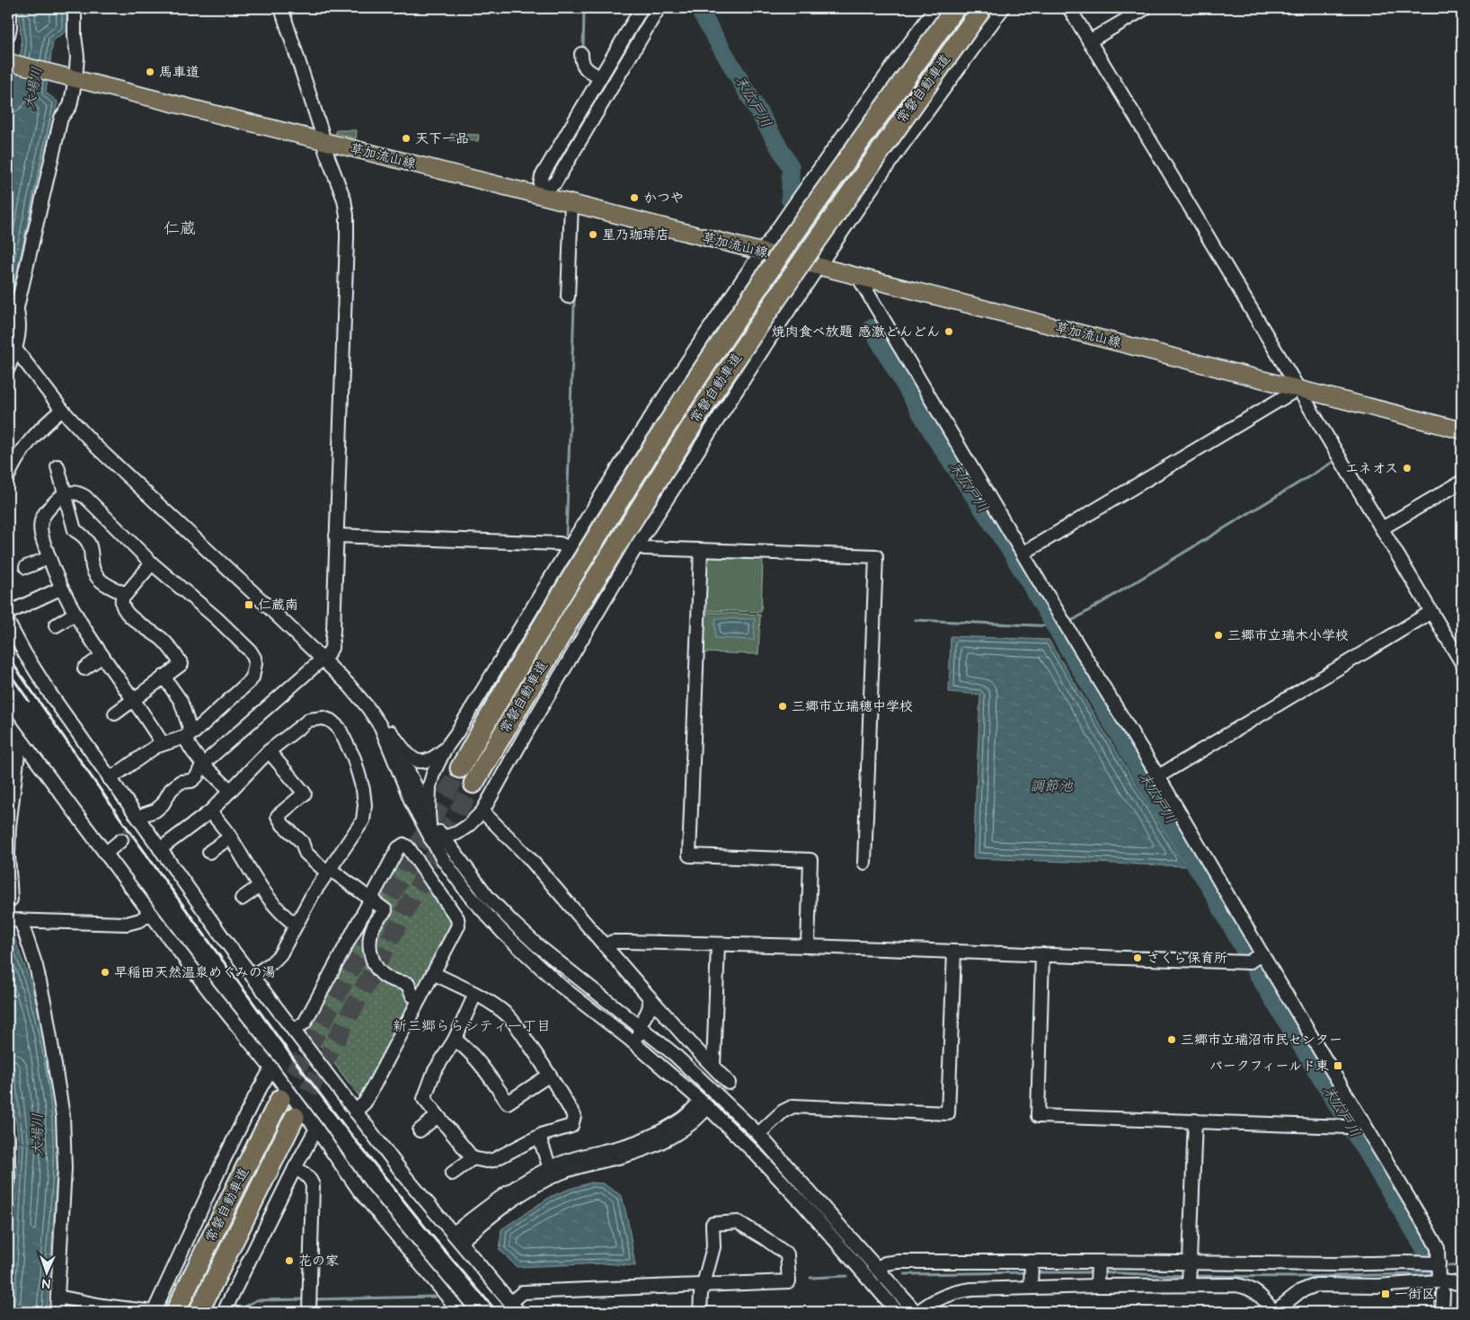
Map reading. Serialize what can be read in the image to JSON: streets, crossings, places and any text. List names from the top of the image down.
{
  "streets": {
    "highway": ["常磐自動車道"],
    "main road": ["草加流山線"]
  },
  "districts": ["仁蔵", "新三郷ららシティ一丁目"],
  "water": ["大場川", "末広戸川", "調節池"],
  "places": {
    "other": [
      "馬車道",
      "天下一品",
      "かつや",
      "星乃珈琲店",
      "焼肉食べ放題 感激どんどん",
      "エネオス",
      "三郷市立瑞木小学校",
      "三郷市立瑞穂中学校",
      "さくら保育所",
      "早稲田天然温泉めぐみの湯",
      "三郷市立瑞沼市民センター",
      "花の家"
    ],
    "transit": ["仁蔵南", "パークフィールド東", "一街区"]
  },
  "north": "bottom"
}
